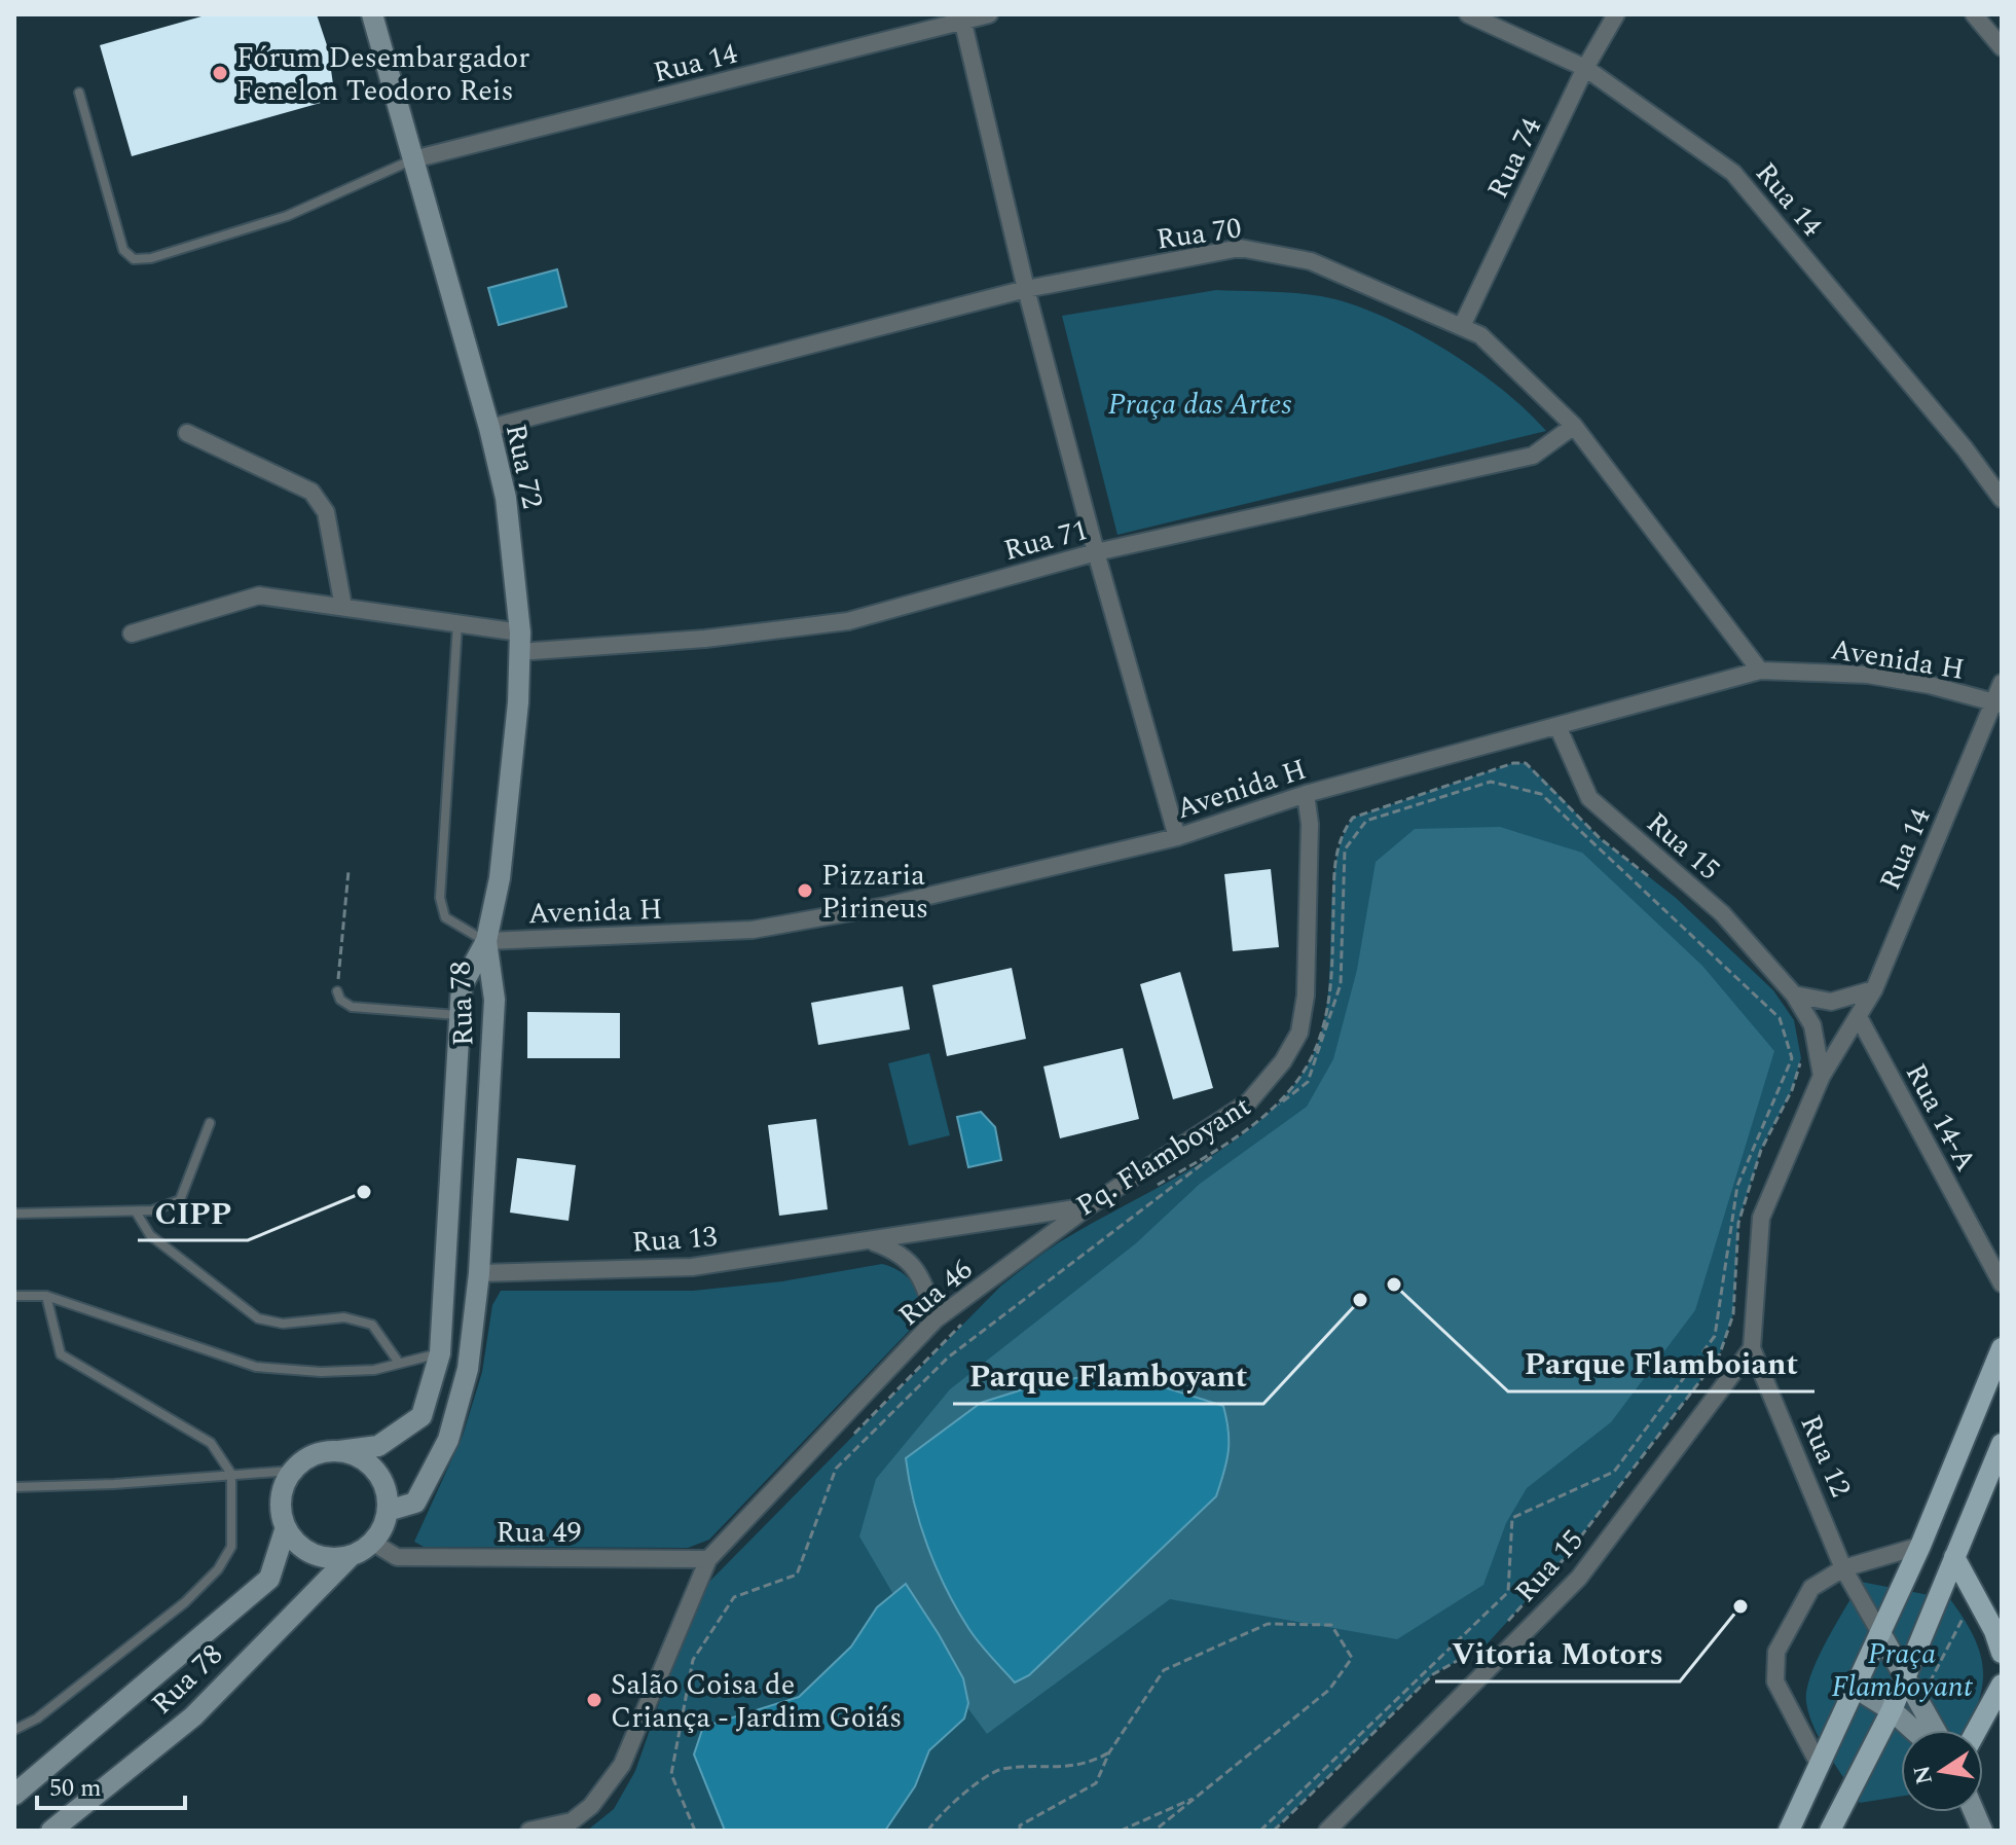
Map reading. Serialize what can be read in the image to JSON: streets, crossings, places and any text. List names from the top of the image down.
{
  "streets": {
    "main road": ["Rua 72", "Rua 78", "Rua 12"],
    "street": [
      "Rua 14",
      "Rua 74",
      "Rua 70",
      "Rua 71",
      "Avenida H",
      "Rua 15",
      "Rua 14-A",
      "Rua 13",
      "Rua 46",
      "Rua 49"
    ],
    "path": ["Pq. Flamboyant"]
  },
  "crossings": [
    ["Rua 14", "Rua 74"],
    ["Rua 14", "Rua 72"],
    ["Rua 14", "Avenida H"],
    ["Rua 14", "Rua 14-A"],
    ["Rua 74", "Rua 70"],
    ["Rua 70", "Rua 72"],
    ["Rua 70", "Rua 71"],
    ["Rua 70", "Avenida H"],
    ["Rua 72", "Rua 71"],
    ["Rua 72", "Avenida H"],
    ["Rua 72", "Rua 78"],
    ["Avenida H", "Rua 15"],
    ["Avenida H", "Rua 78"],
    ["Avenida H", "Rua 46"],
    ["Rua 15", "Rua 12"],
    ["Rua 78", "Rua 13"],
    ["Rua 78", "Rua 49"],
    ["Rua 13", "Rua 46"],
    ["Rua 46", "Rua 49"]
  ],
  "parks": ["Praça das Artes", "Praça Flamboyant"],
  "places": [
    "Fórum Desembargador Fenelon Teodoro Reis",
    "Pizzaria Pirineus",
    "CIPP",
    "Parque Flamboiant",
    "Parque Flamboyant",
    "Vitoria Motors",
    "Salão Coisa de Criança - Jardim Goiás"
  ],
  "scale_bar": "50 m",
  "north": "left"
}
